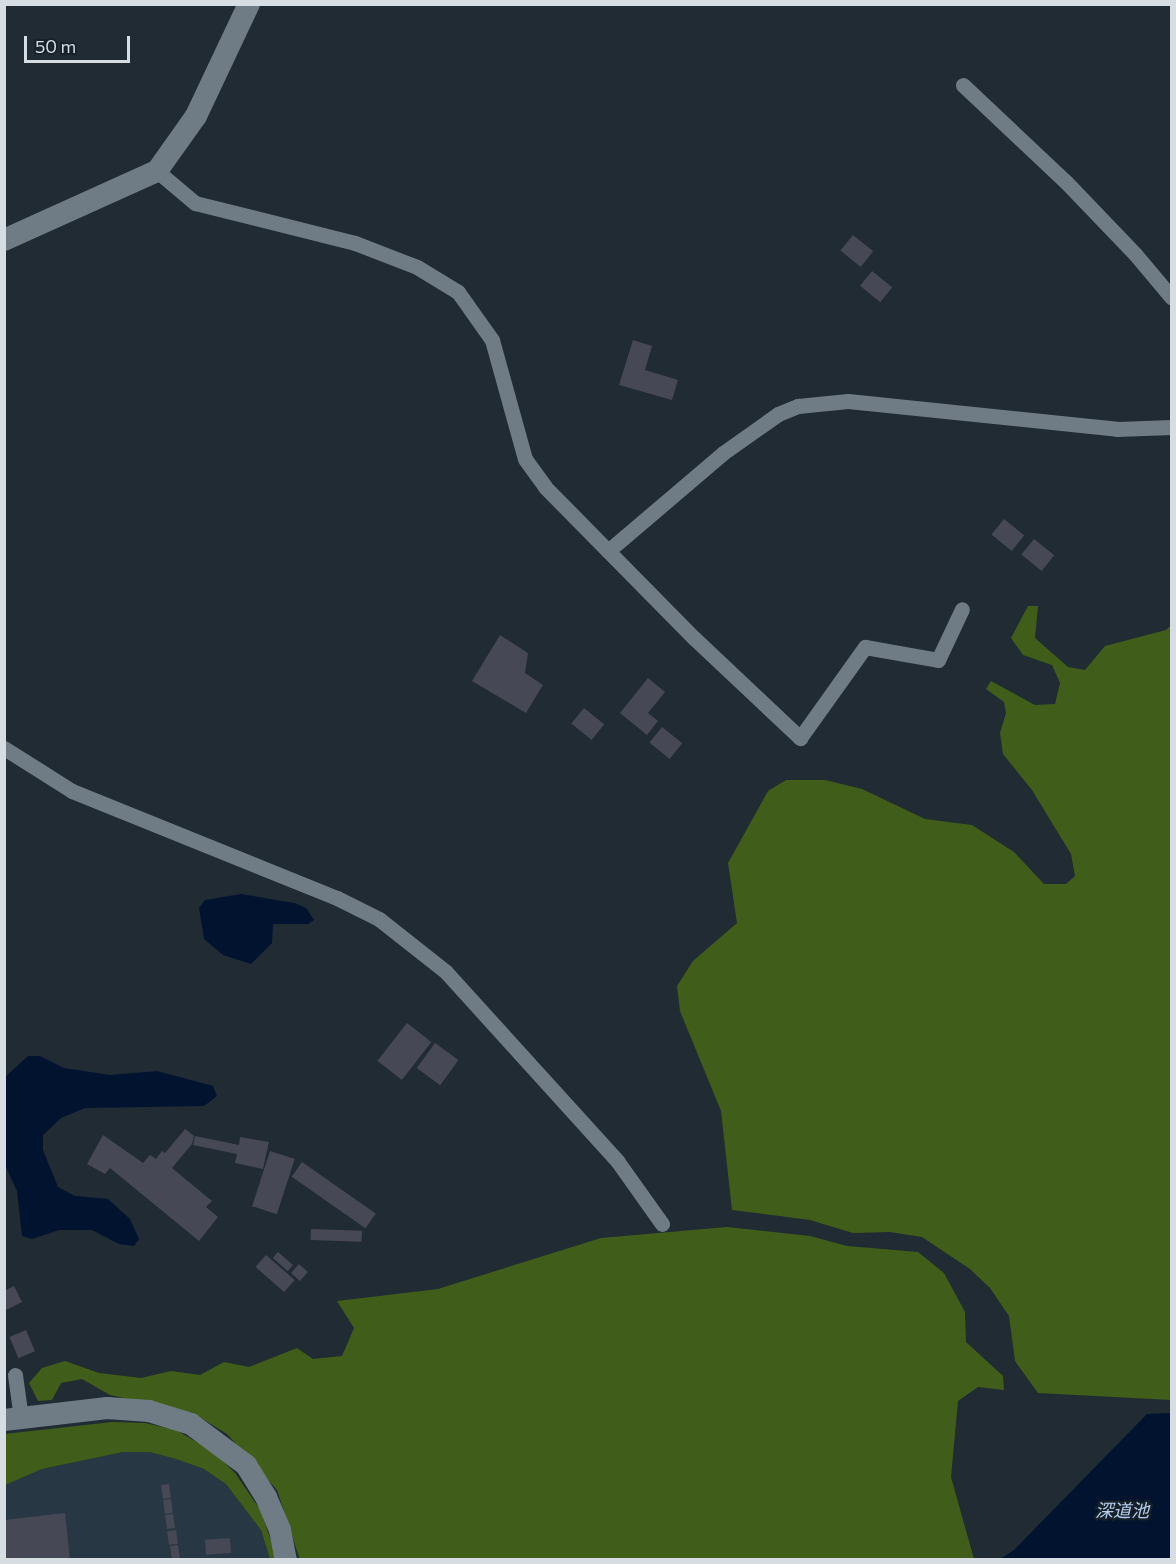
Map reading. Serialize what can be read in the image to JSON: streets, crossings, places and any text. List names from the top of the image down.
{
  "water": ["深道池"],
  "scale_bar": "50 m"
}
